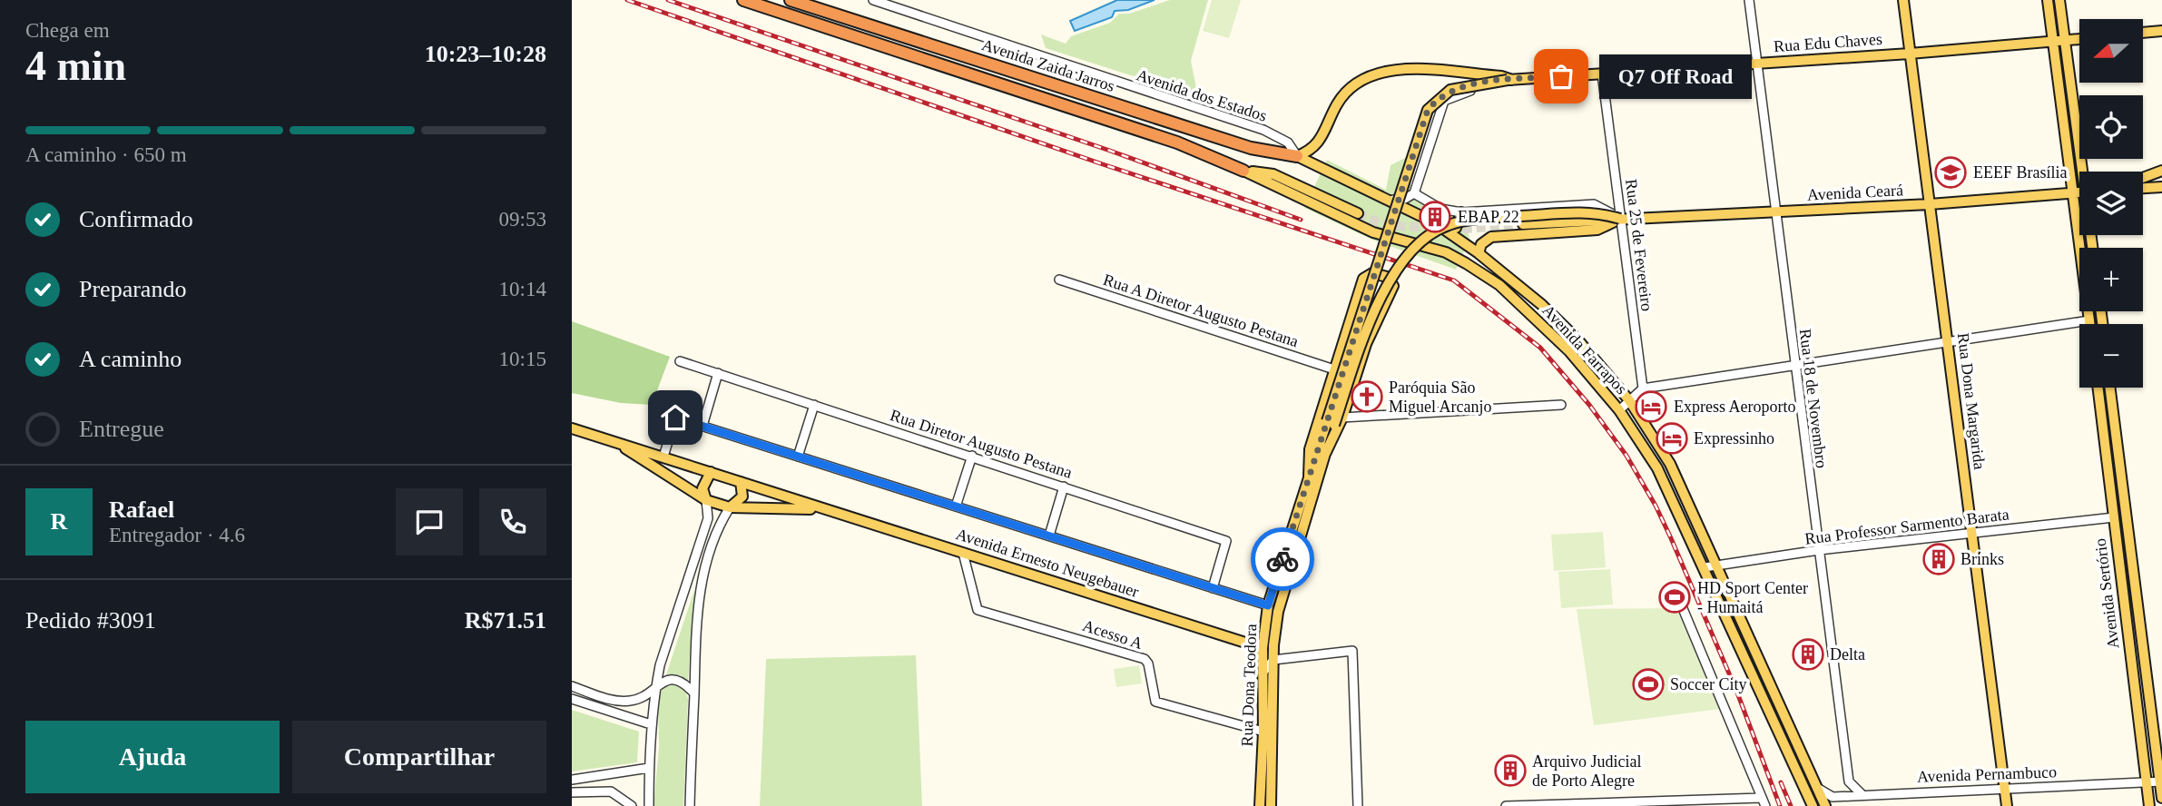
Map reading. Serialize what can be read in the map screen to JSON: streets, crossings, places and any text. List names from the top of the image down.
{
  "streets": {
    "highway": ["Avenida Zaida Jarros"],
    "main road": [
      "Rua Edu Chaves",
      "Avenida Ceará",
      "Avenida Farrapos",
      "Rua Dona Margarida",
      "Avenida Ernesto Neugebauer",
      "Avenida Sertório",
      "Rua Dona Teodora"
    ],
    "street": [
      "Avenida dos Estados",
      "Rua 25 de Fevereiro",
      "Rua A Diretor Augusto Pestana",
      "Rua 18 de Novembro",
      "Rua Diretor Augusto Pestana",
      "Rua Professor Sarmento Barata",
      "Acesso A",
      "Avenida Pernambuco"
    ]
  },
  "crossings": [
    ["Rua Edu Chaves", "Rua 25 de Fevereiro"],
    ["Rua Edu Chaves", "Rua 18 de Novembro"],
    ["Rua Edu Chaves", "Rua Dona Margarida"],
    ["Avenida Zaida Jarros", "Avenida dos Estados"],
    ["Avenida Zaida Jarros", "Avenida Farrapos"],
    ["Avenida dos Estados", "Avenida Farrapos"],
    ["Avenida Ceará", "Rua 25 de Fevereiro"],
    ["Avenida Ceará", "Avenida Farrapos"],
    ["Avenida Ceará", "Rua 18 de Novembro"],
    ["Avenida Ceará", "Rua Dona Margarida"],
    ["Avenida Farrapos", "Rua Professor Sarmento Barata"],
    ["Avenida Farrapos", "Avenida Pernambuco"],
    ["Rua 18 de Novembro", "Rua Professor Sarmento Barata"],
    ["Rua 18 de Novembro", "Avenida Pernambuco"],
    ["Rua Dona Margarida", "Rua Professor Sarmento Barata"],
    ["Rua Dona Margarida", "Avenida Pernambuco"],
    ["Rua Professor Sarmento Barata", "Avenida Sertório"],
    ["Avenida Ernesto Neugebauer", "Acesso A"],
    ["Avenida Ernesto Neugebauer", "Rua Dona Teodora"],
    ["Avenida Sertório", "Avenida Pernambuco"],
    ["Acesso A", "Rua Dona Teodora"]
  ],
  "places": {
    "other": ["Q7 Off Road"],
    "school or university": ["EEEF Brasília"],
    "building": [
      "EBAP 22",
      "Brinks",
      "Delta",
      "Arquivo Judicial de Porto Alegre"
    ],
    "church": ["Paróquia São Miguel Arcanjo"],
    "hotel": ["Express Aeroporto", "Expressinho"],
    "sports": ["HD Sport Center - Humaitá", "Soccer City"]
  },
  "north": "left",
  "page": {
    "heading": ["4 min", "Chega em", "10:23–10:28"],
    "panel": [
      "Rafael",
      "Entregador · 4.6",
      "Pedido #3091",
      "R$71.51"
    ],
    "map_buttons": ["+", "−"],
    "bubble": "Q7 Off Road",
    "bar": "A caminho · 650 m",
    "list": [
      ["Confirmado", "09:53"],
      ["Preparando", "10:14"],
      ["A caminho", "10:15"],
      "Entregue"
    ],
    "round": "R",
    "buttons": ["Ajuda", "Compartilhar"]
  }
}
